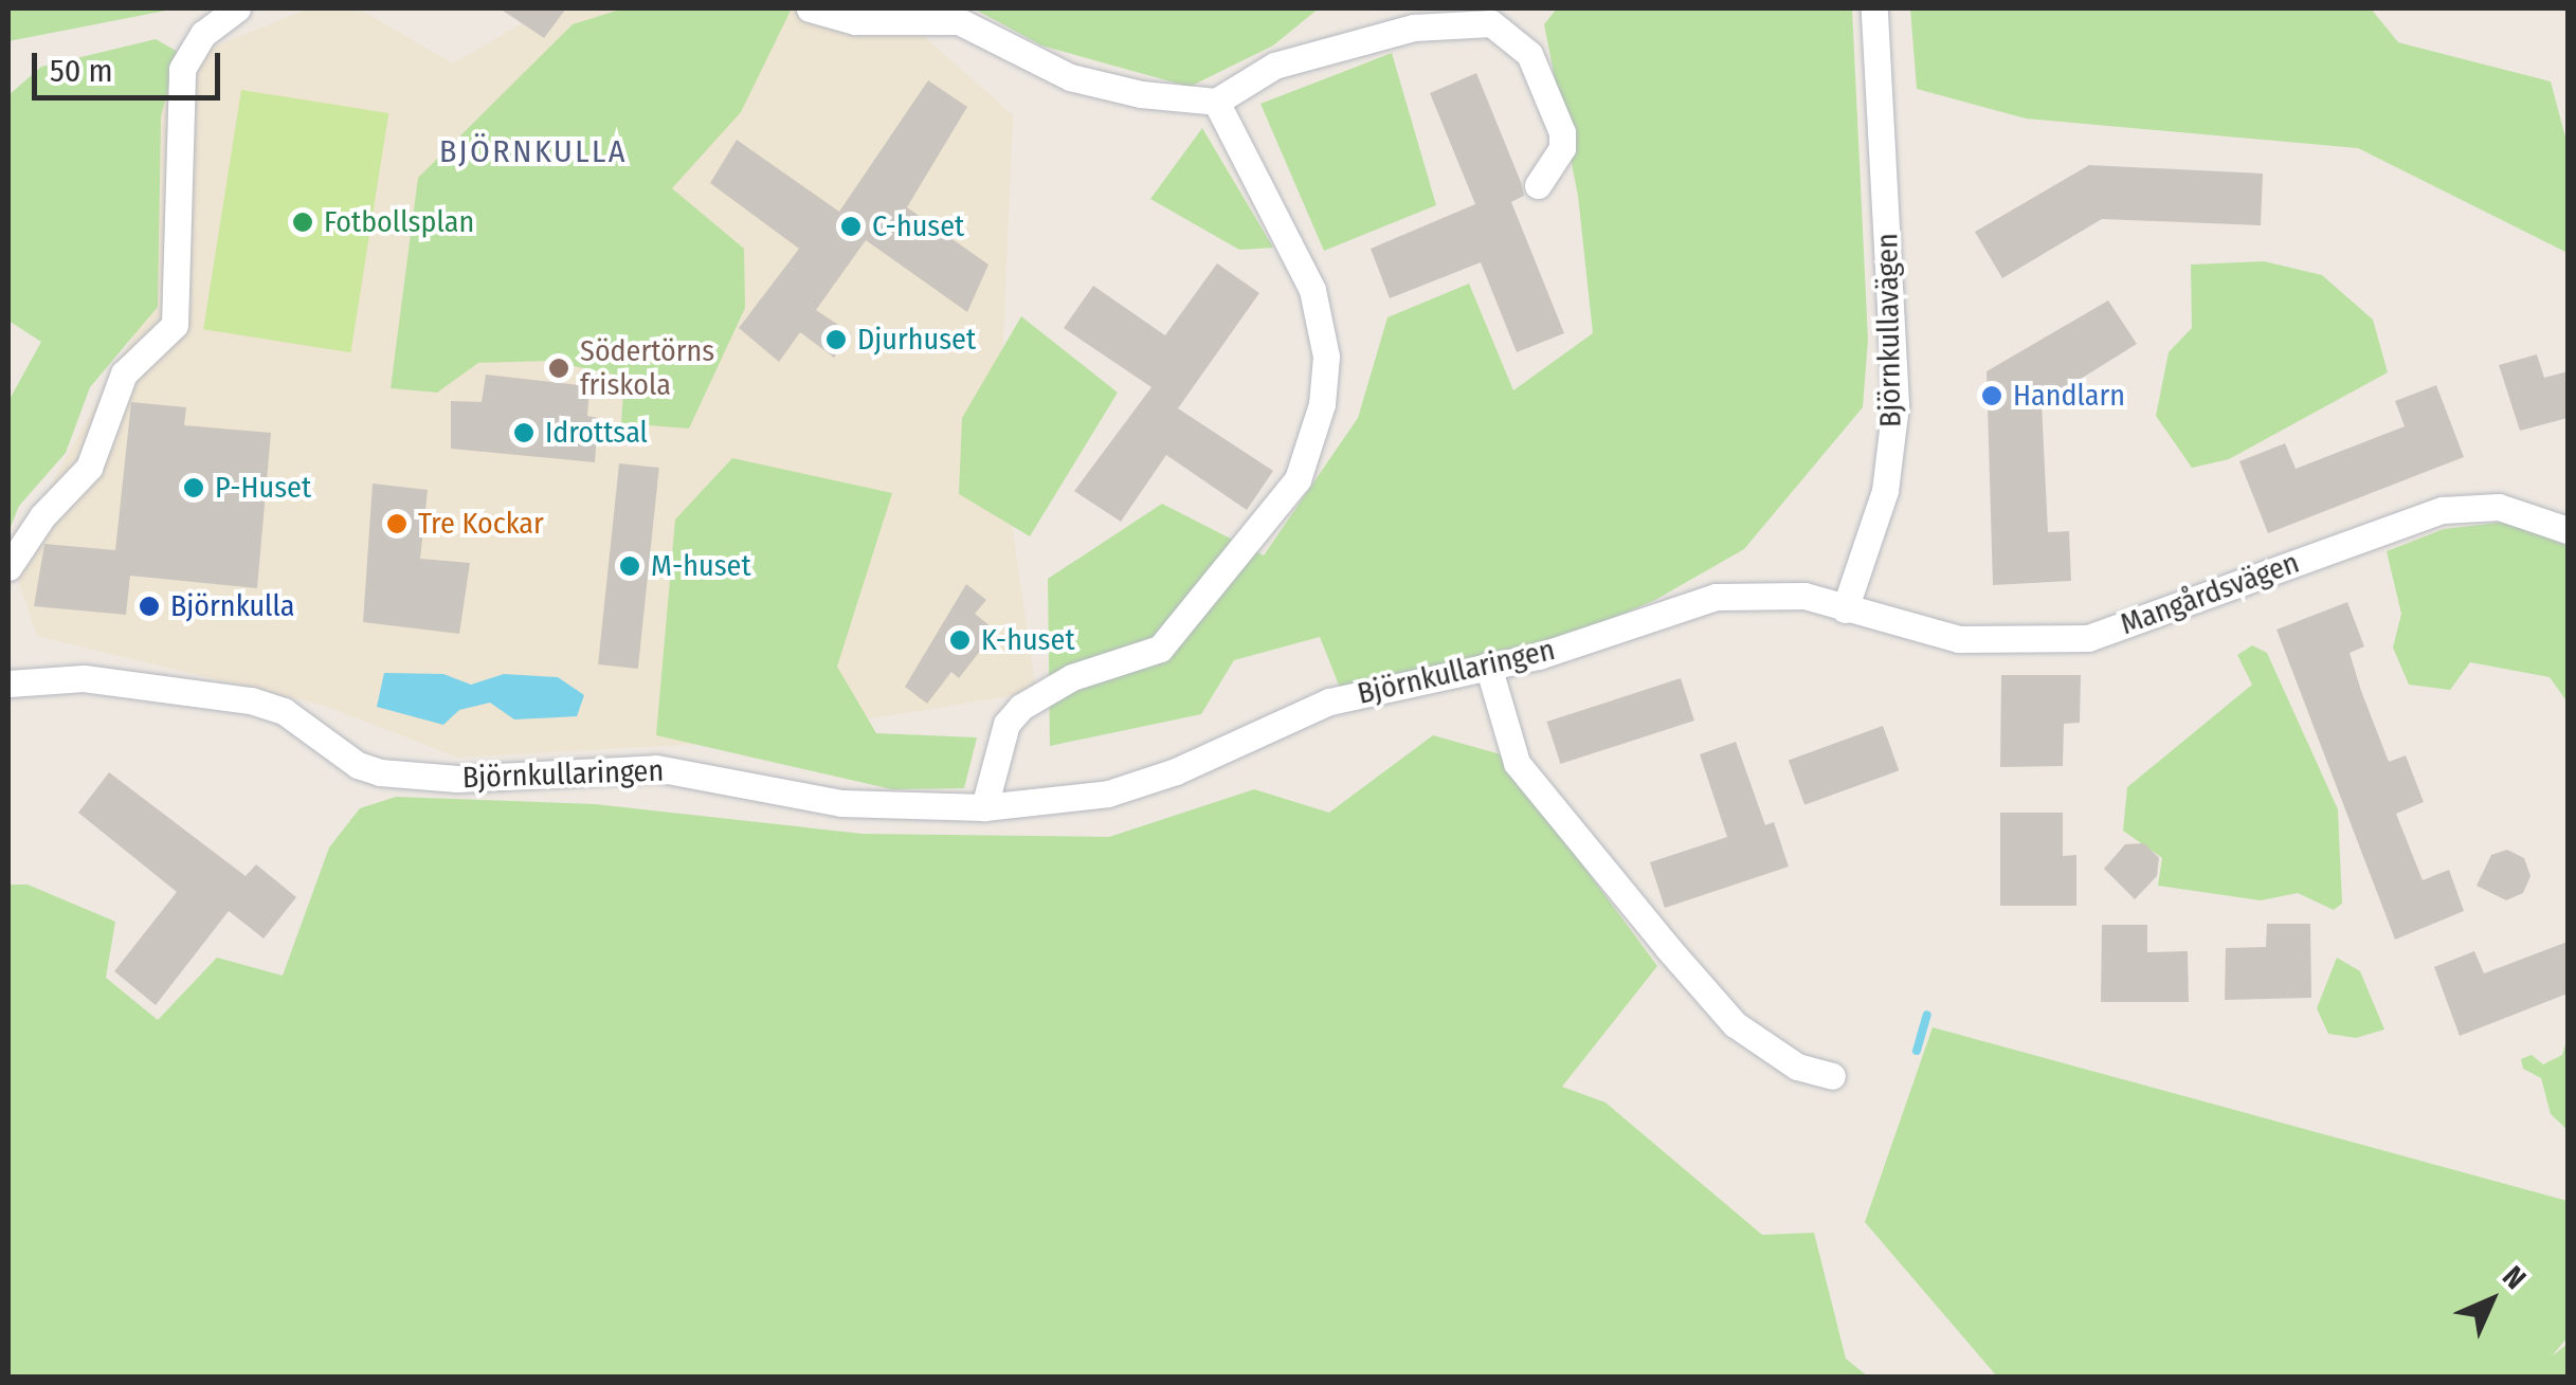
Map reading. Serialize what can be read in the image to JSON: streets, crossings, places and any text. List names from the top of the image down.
{
  "streets": {
    "street": ["Björnkullavägen", "Mangårdsvägen", "Björnkullaringen"]
  },
  "crossings": [
    ["Björnkullavägen", "Mangårdsvägen"],
    ["Björnkullavägen", "Björnkullaringen"],
    ["Mangårdsvägen", "Björnkullaringen"]
  ],
  "districts": ["BJÖRNKULLA"],
  "places": [
    "Fotbollsplan",
    "C-huset",
    "Djurhuset",
    "Södertörns friskola",
    "Handlarn",
    "Idrottsal",
    "P-Huset",
    "Tre Kockar",
    "M-huset",
    "Björnkulla",
    "K-huset"
  ],
  "scale_bar": "50 m",
  "north": "top right"
}
